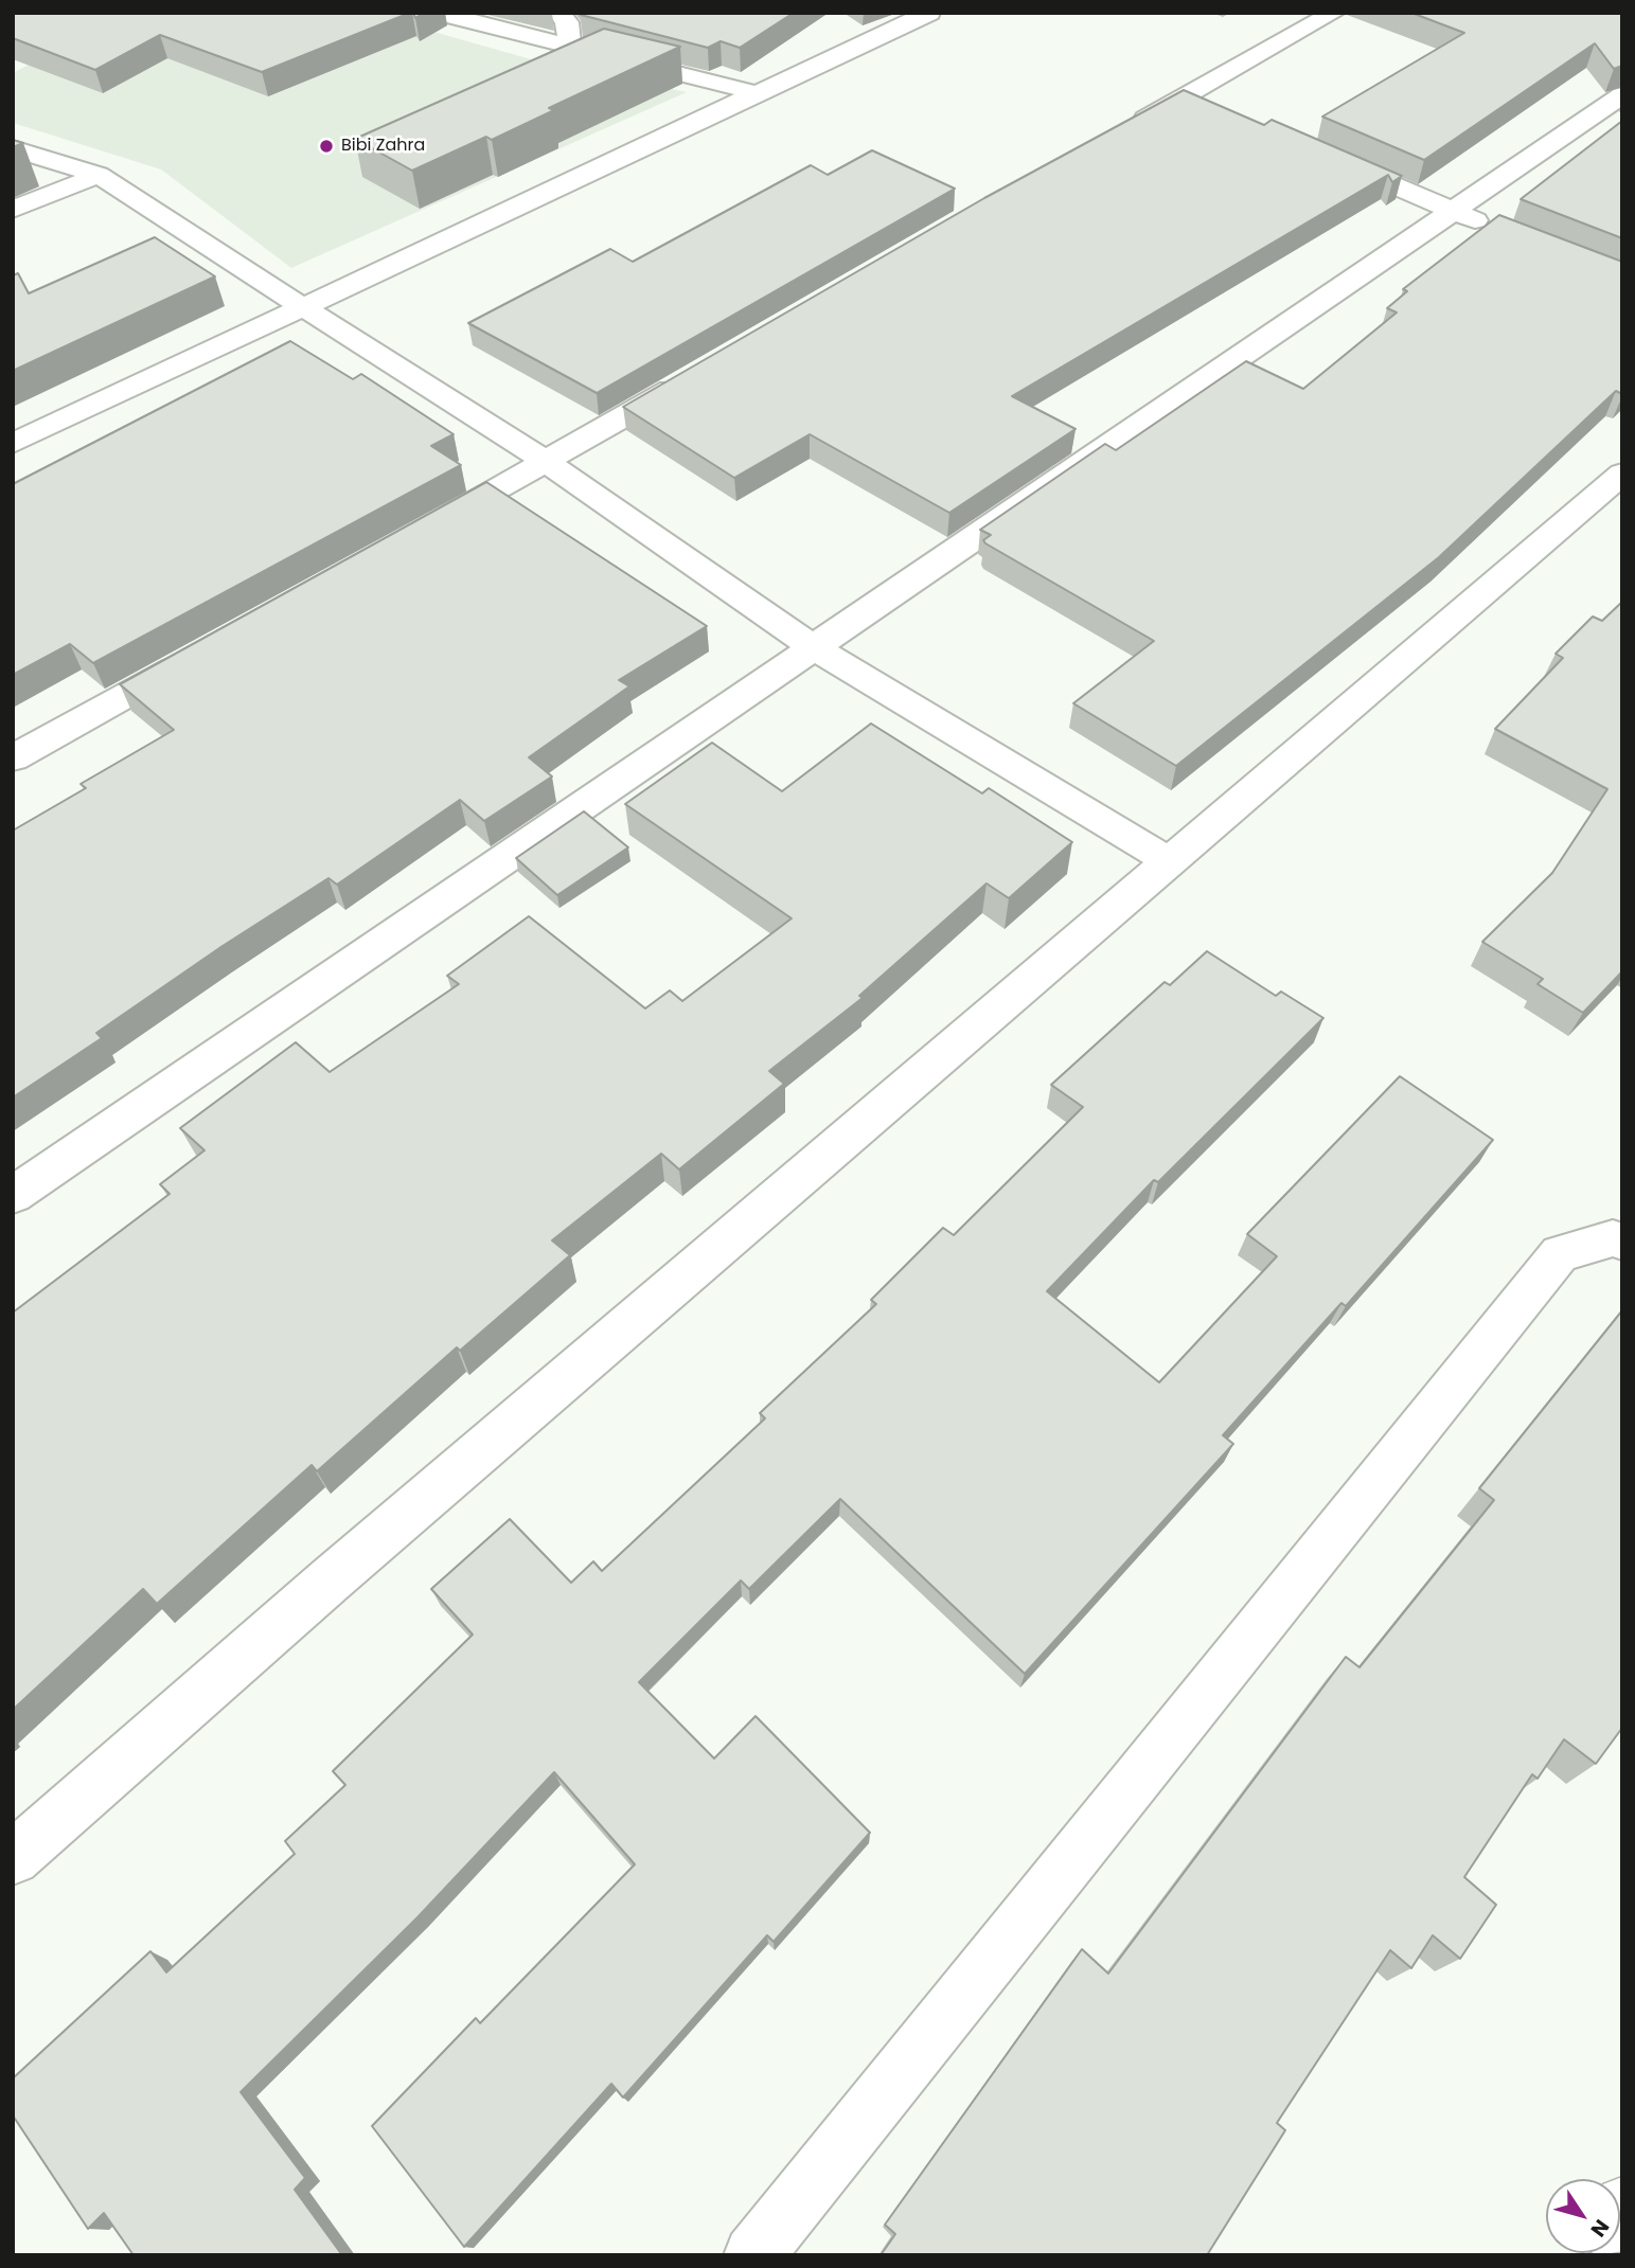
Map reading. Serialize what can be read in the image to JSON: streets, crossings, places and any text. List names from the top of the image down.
{
  "places": ["Bibi Zahra"],
  "north": "bottom right"
}
